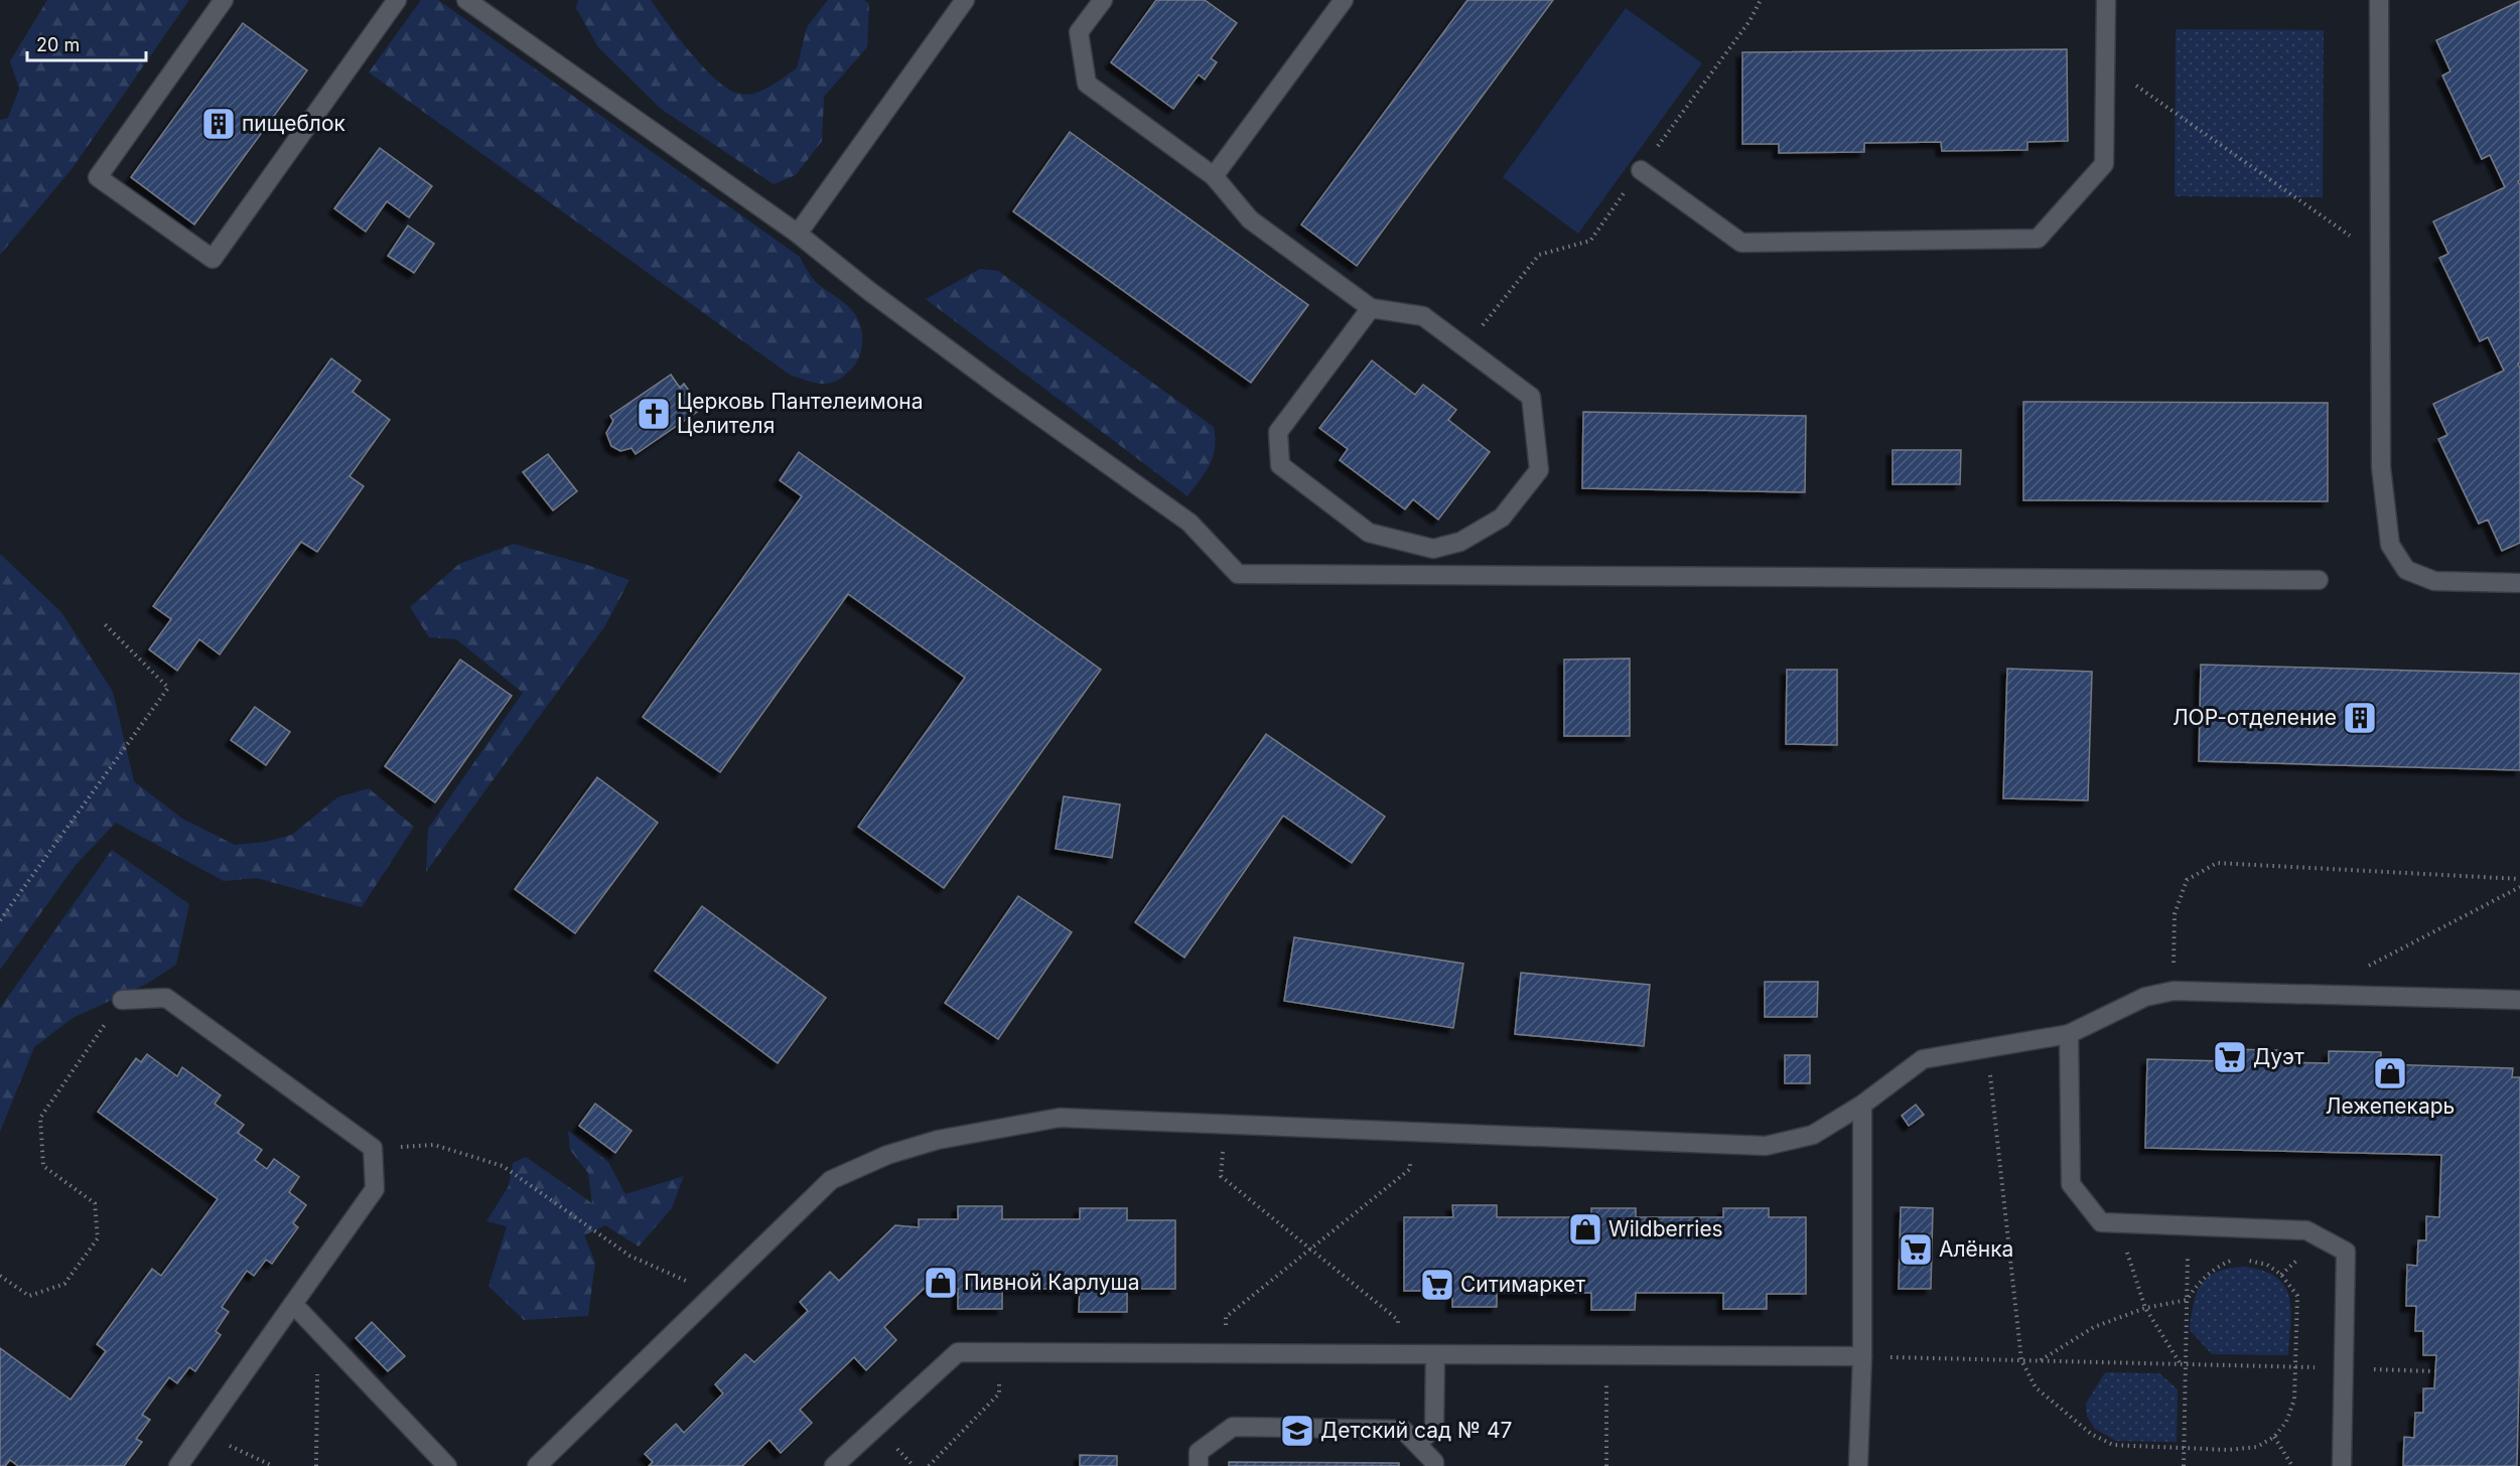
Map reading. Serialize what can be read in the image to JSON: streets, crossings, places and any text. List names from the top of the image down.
{
  "places": {
    "building": ["пищеблок", "ЛОР-отделение"],
    "church": ["Церковь Пантелеимона Целителя"],
    "supermarket": ["Дуэт", "Алёнка", "Ситимаркет"],
    "shop": ["Лежепекарь", "Wildberries", "Пивной Карлуша"],
    "school or university": ["Детский сад № 47"]
  },
  "scale_bar": "20 m"
}
